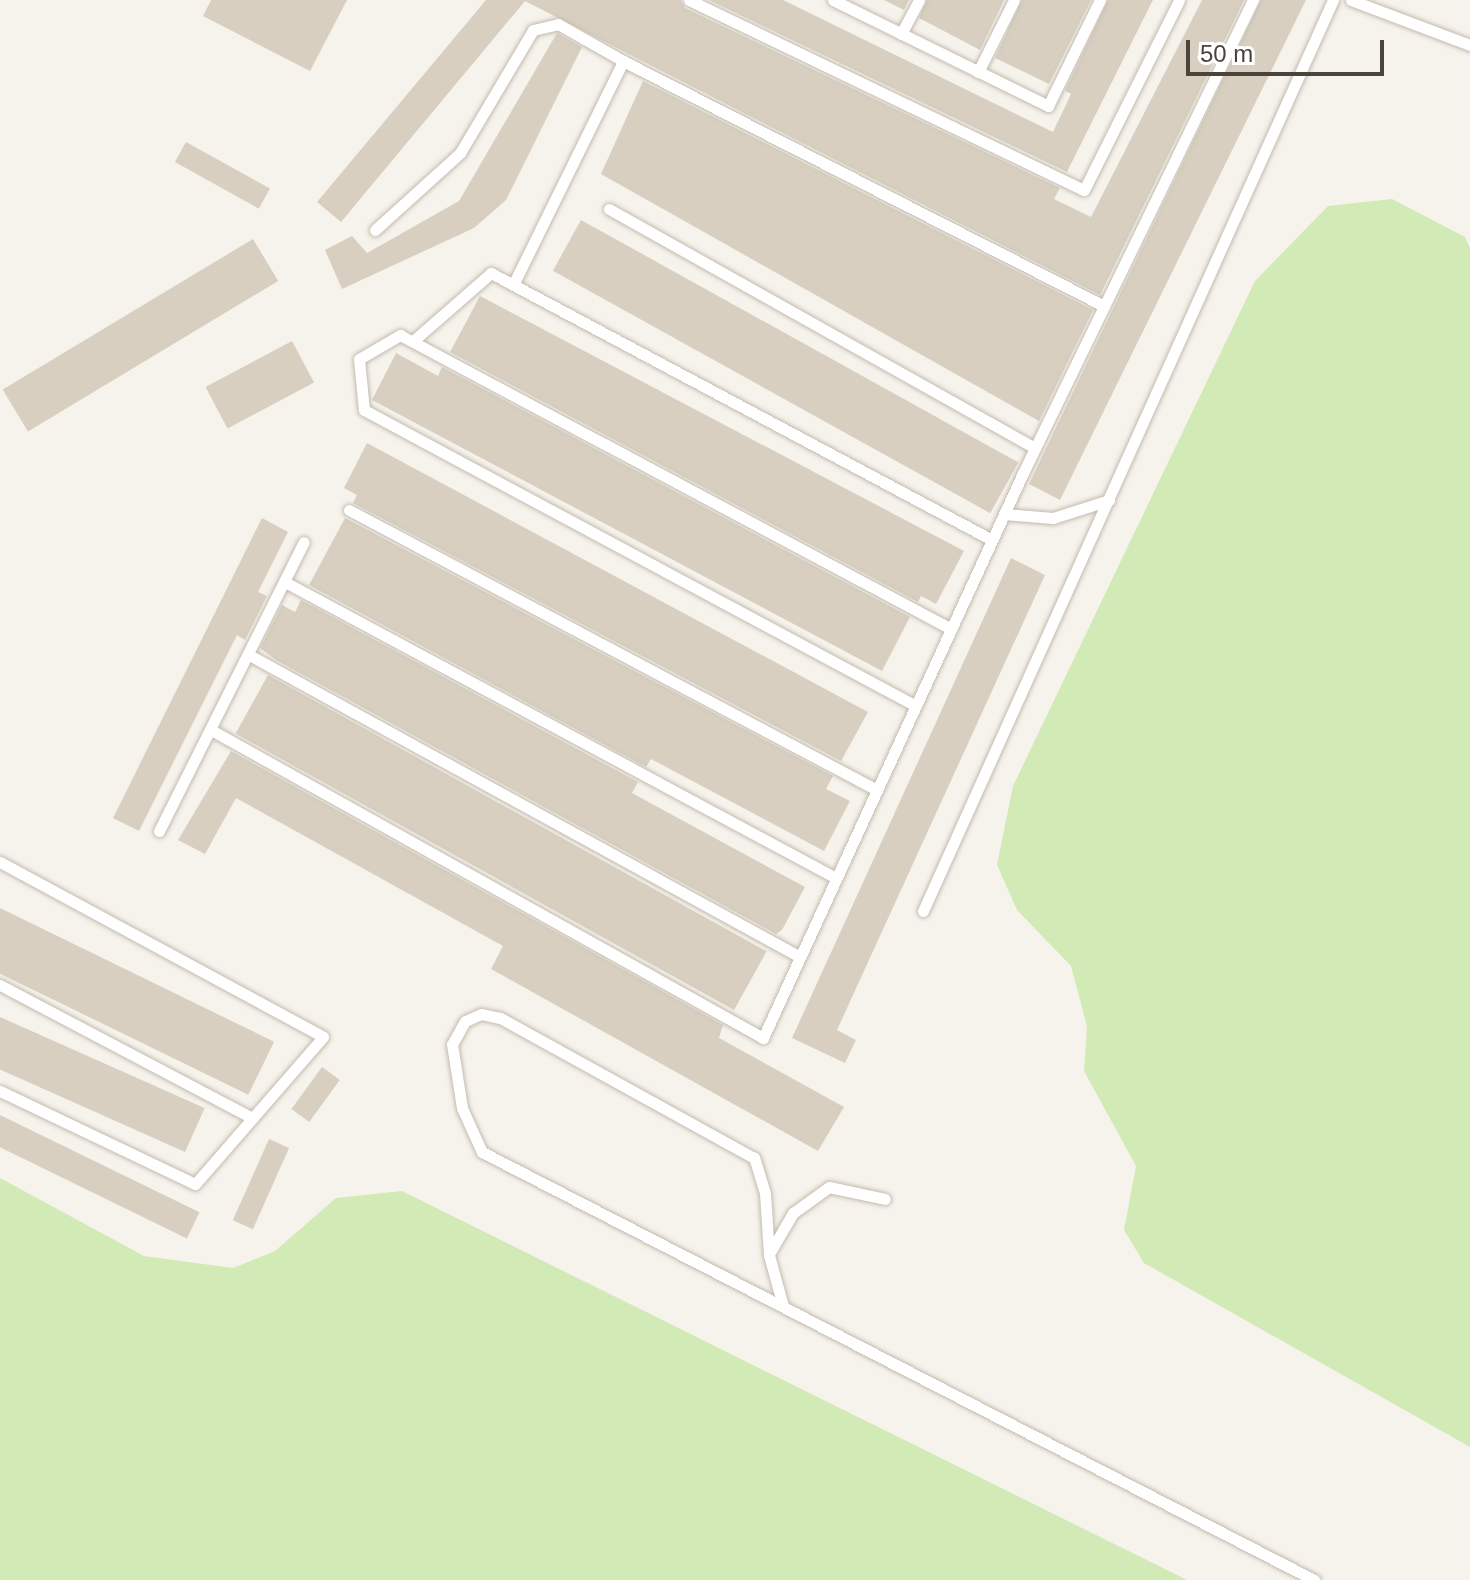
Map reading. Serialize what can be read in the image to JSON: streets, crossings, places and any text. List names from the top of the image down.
{
  "scale_bar": "50 m"
}
